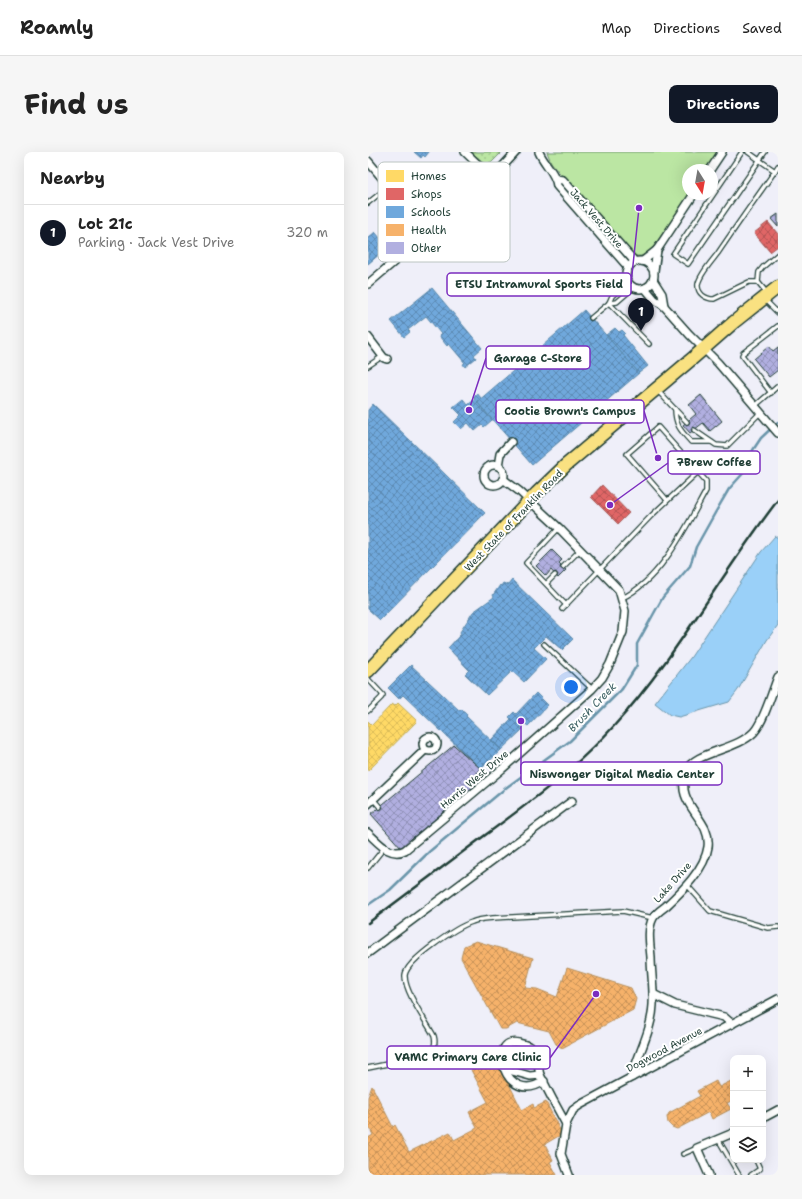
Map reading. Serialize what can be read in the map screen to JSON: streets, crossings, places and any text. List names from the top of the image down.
{
  "streets": {
    "highway": ["West State of Franklin Road"],
    "street": [
      "Jack Vest Drive",
      "Harris West Drive",
      "Lake Drive",
      "Dogwood Avenue"
    ]
  },
  "crossings": [
    ["West State of Franklin Road", "Harris West Drive"],
    ["Lake Drive", "Dogwood Avenue"]
  ],
  "water": ["Brush Creek"],
  "places": [
    "ETSU Intramural Sports Field",
    "Garage C-Store",
    "Cootie Brown's Campus",
    "7Brew Coffee",
    "Niswonger Digital Media Center",
    "VAMC Primary Care Clinic"
  ],
  "legend": [
    "Homes",
    "Shops",
    "Schools",
    "Health",
    "Other"
  ],
  "north": "bottom",
  "page": {
    "header": "Roamly",
    "nav": ["Map", "Directions", "Saved"],
    "title": "Find us",
    "buttons": "Directions",
    "heading": "Nearby",
    "list": [
      {
        "mark": "1",
        "name": "Lot 21c",
        "note": "Parking · Jack Vest Drive",
        "value": "320 m"
      }
    ],
    "pins": "1",
    "map_buttons": ["+", "−"]
  }
}
